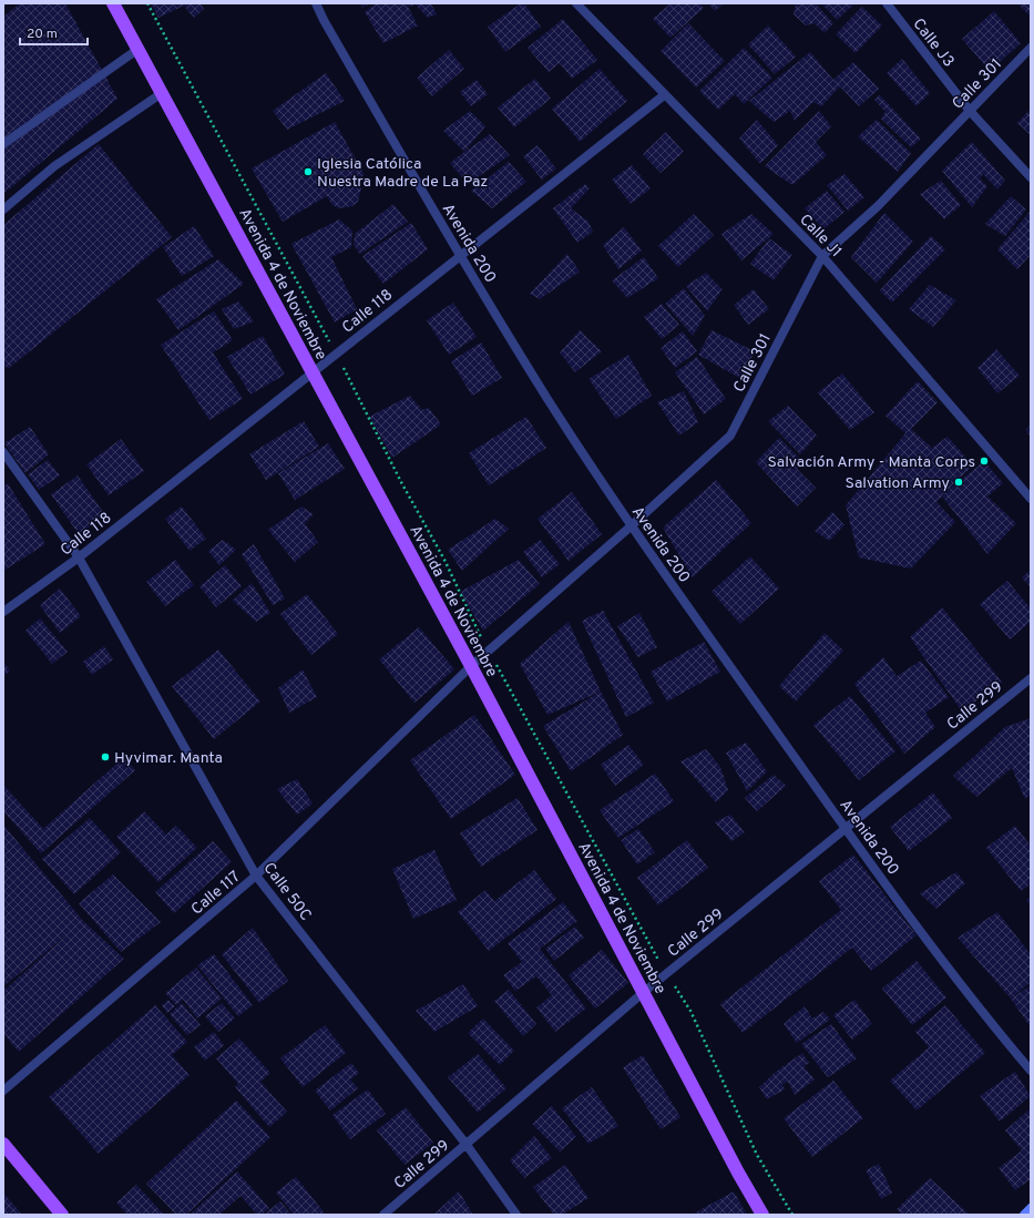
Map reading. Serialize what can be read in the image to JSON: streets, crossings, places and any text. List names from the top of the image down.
{
  "streets": {
    "main road": ["Avenida 4 de Noviembre"],
    "street": [
      "Calle J3",
      "Calle 301",
      "Calle J1",
      "Avenida 200",
      "Calle 118",
      "Calle 299",
      "Calle 50C",
      "Calle 117"
    ]
  },
  "crossings": [
    ["Calle J3", "Calle 301"],
    ["Calle 301", "Calle J1"],
    ["Calle 301", "Avenida 200"],
    ["Calle 301", "Avenida 4 de Noviembre"],
    ["Calle 301", "Calle 117"],
    ["Calle J1", "Calle 118"],
    ["Avenida 200", "Calle 118"],
    ["Avenida 200", "Calle 299"],
    ["Avenida 4 de Noviembre", "Calle 118"],
    ["Avenida 4 de Noviembre", "Calle 299"],
    ["Avenida 4 de Noviembre", "Calle 117"],
    ["Calle 118", "Calle 50C"],
    ["Calle 299", "Calle 50C"],
    ["Calle 50C", "Calle 117"]
  ],
  "places": [
    "Iglesia Católica Nuestra Madre de La Paz",
    "Salvación Army - Manta Corps",
    "Salvation Army",
    "Hyvimar. Manta"
  ],
  "scale_bar": "20 m"
}
